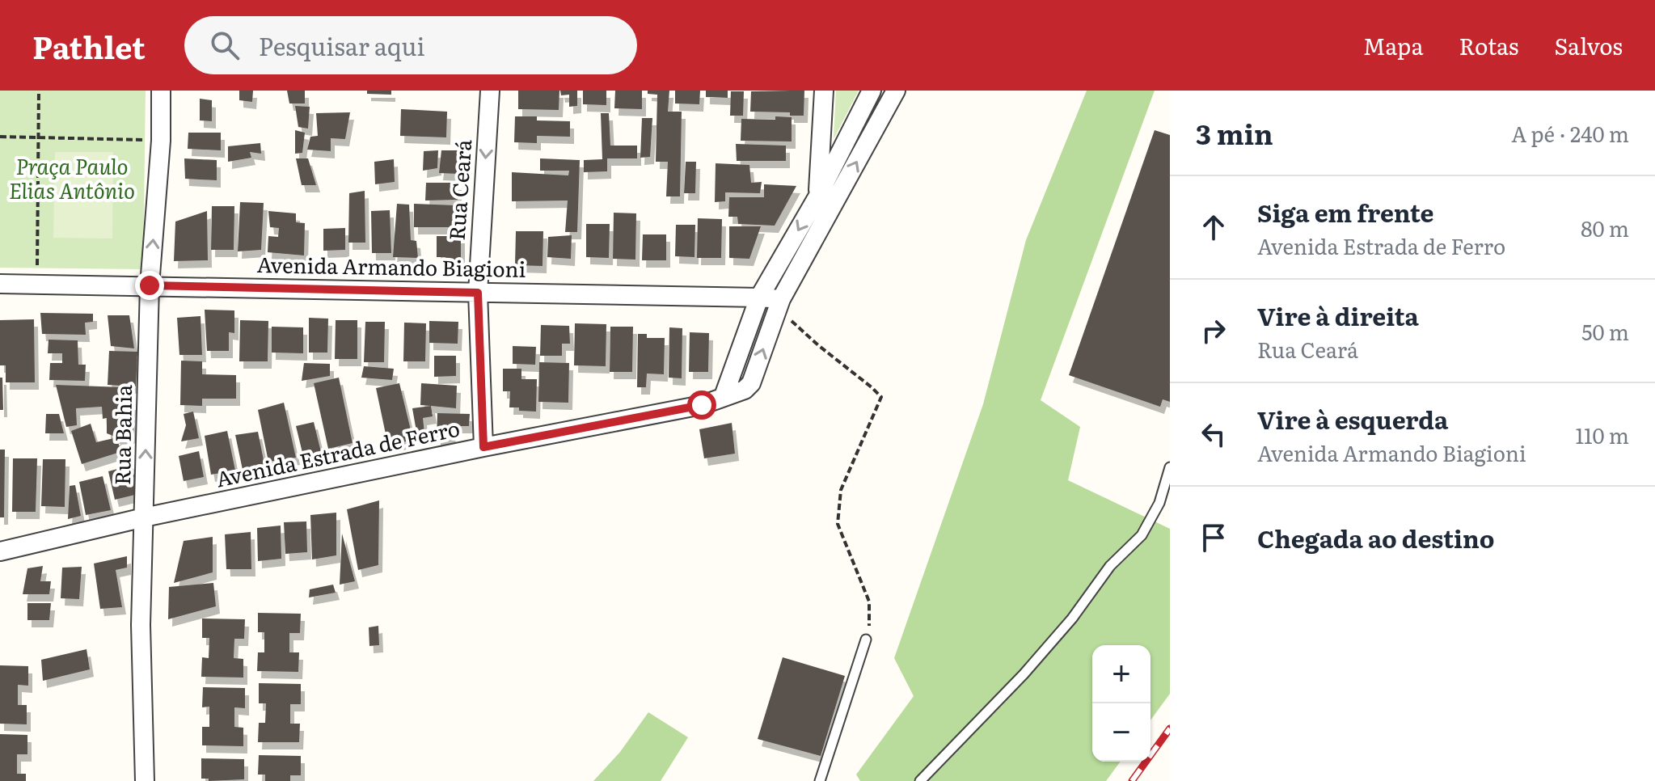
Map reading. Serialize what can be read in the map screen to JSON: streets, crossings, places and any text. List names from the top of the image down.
{
  "streets": {
    "street": [
      "Rua Ceará",
      "Avenida Armando Biagioni",
      "Rua Bahia",
      "Avenida Estrada de Ferro"
    ]
  },
  "crossings": [
    ["Rua Ceará", "Avenida Armando Biagioni"],
    ["Rua Ceará", "Avenida Estrada de Ferro"],
    ["Avenida Armando Biagioni", "Rua Bahia"],
    ["Avenida Armando Biagioni", "Avenida Estrada de Ferro"],
    ["Rua Bahia", "Avenida Estrada de Ferro"]
  ],
  "one_way": ["Rua Ceará", "Rua Bahia"],
  "parks": ["Praça Paulo Elias Antônio"],
  "page": {
    "header": "Pathlet",
    "search": "Pesquisar aqui",
    "nav": ["Mapa", "Rotas", "Salvos"],
    "heading": ["3 min", "A pé · 240 m"],
    "list": [
      ["Siga em frente", "Avenida Estrada de Ferro", "80 m"],
      ["Vire à direita", "Rua Ceará", "50 m"],
      ["Vire à esquerda", "Avenida Armando Biagioni", "110 m"],
      "Chegada ao destino"
    ],
    "map_buttons": ["+", "−"]
  }
}
